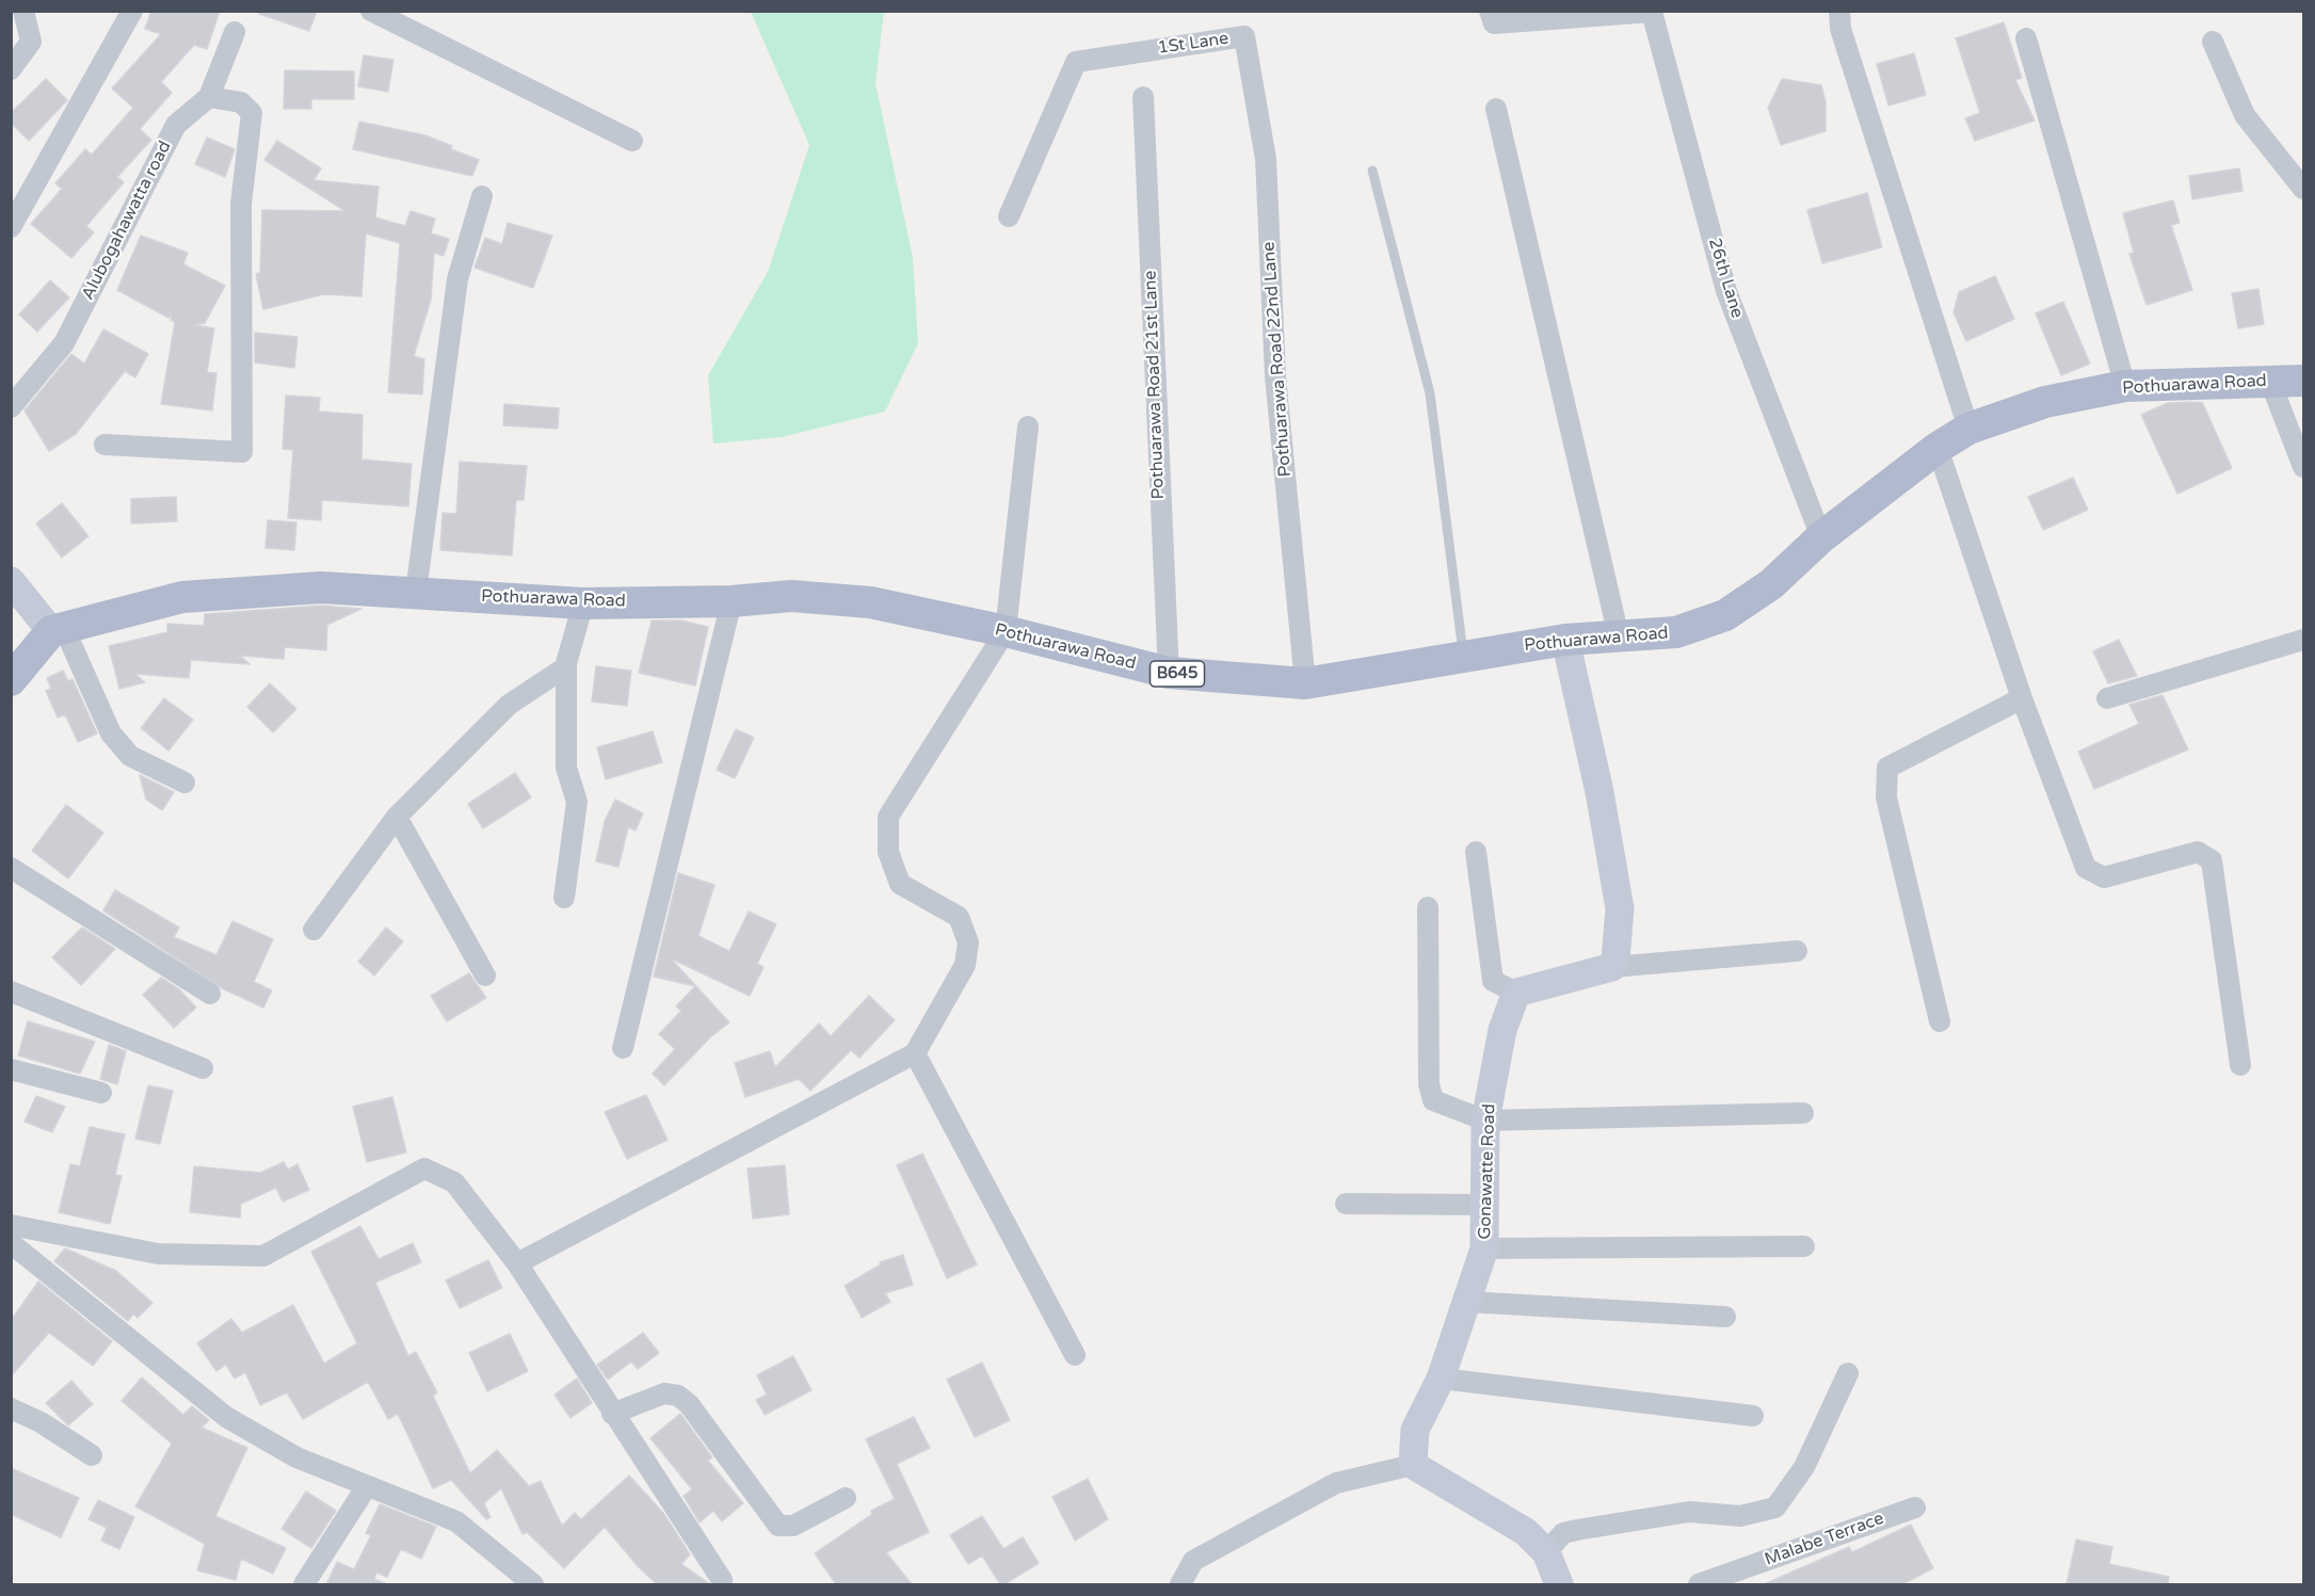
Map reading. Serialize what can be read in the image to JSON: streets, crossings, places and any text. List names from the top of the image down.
{
  "streets": {
    "main road": ["Pothuarawa Road", "B645"],
    "street": [
      "1St Lane",
      "Alubogahawatta road",
      "26th Lane",
      "Pothuarawa Road 22nd Lane",
      "Pothuarawa Road 21st Lane",
      "Gonawatte Road",
      "Malabe Terrace"
    ]
  },
  "crossings": [
    ["1St Lane", "Pothuarawa Road 22nd Lane"],
    ["26th Lane", "Pothuarawa Road"],
    ["Pothuarawa Road 22nd Lane", "Pothuarawa Road"],
    ["Pothuarawa Road 21st Lane", "Pothuarawa Road"]
  ]
}
